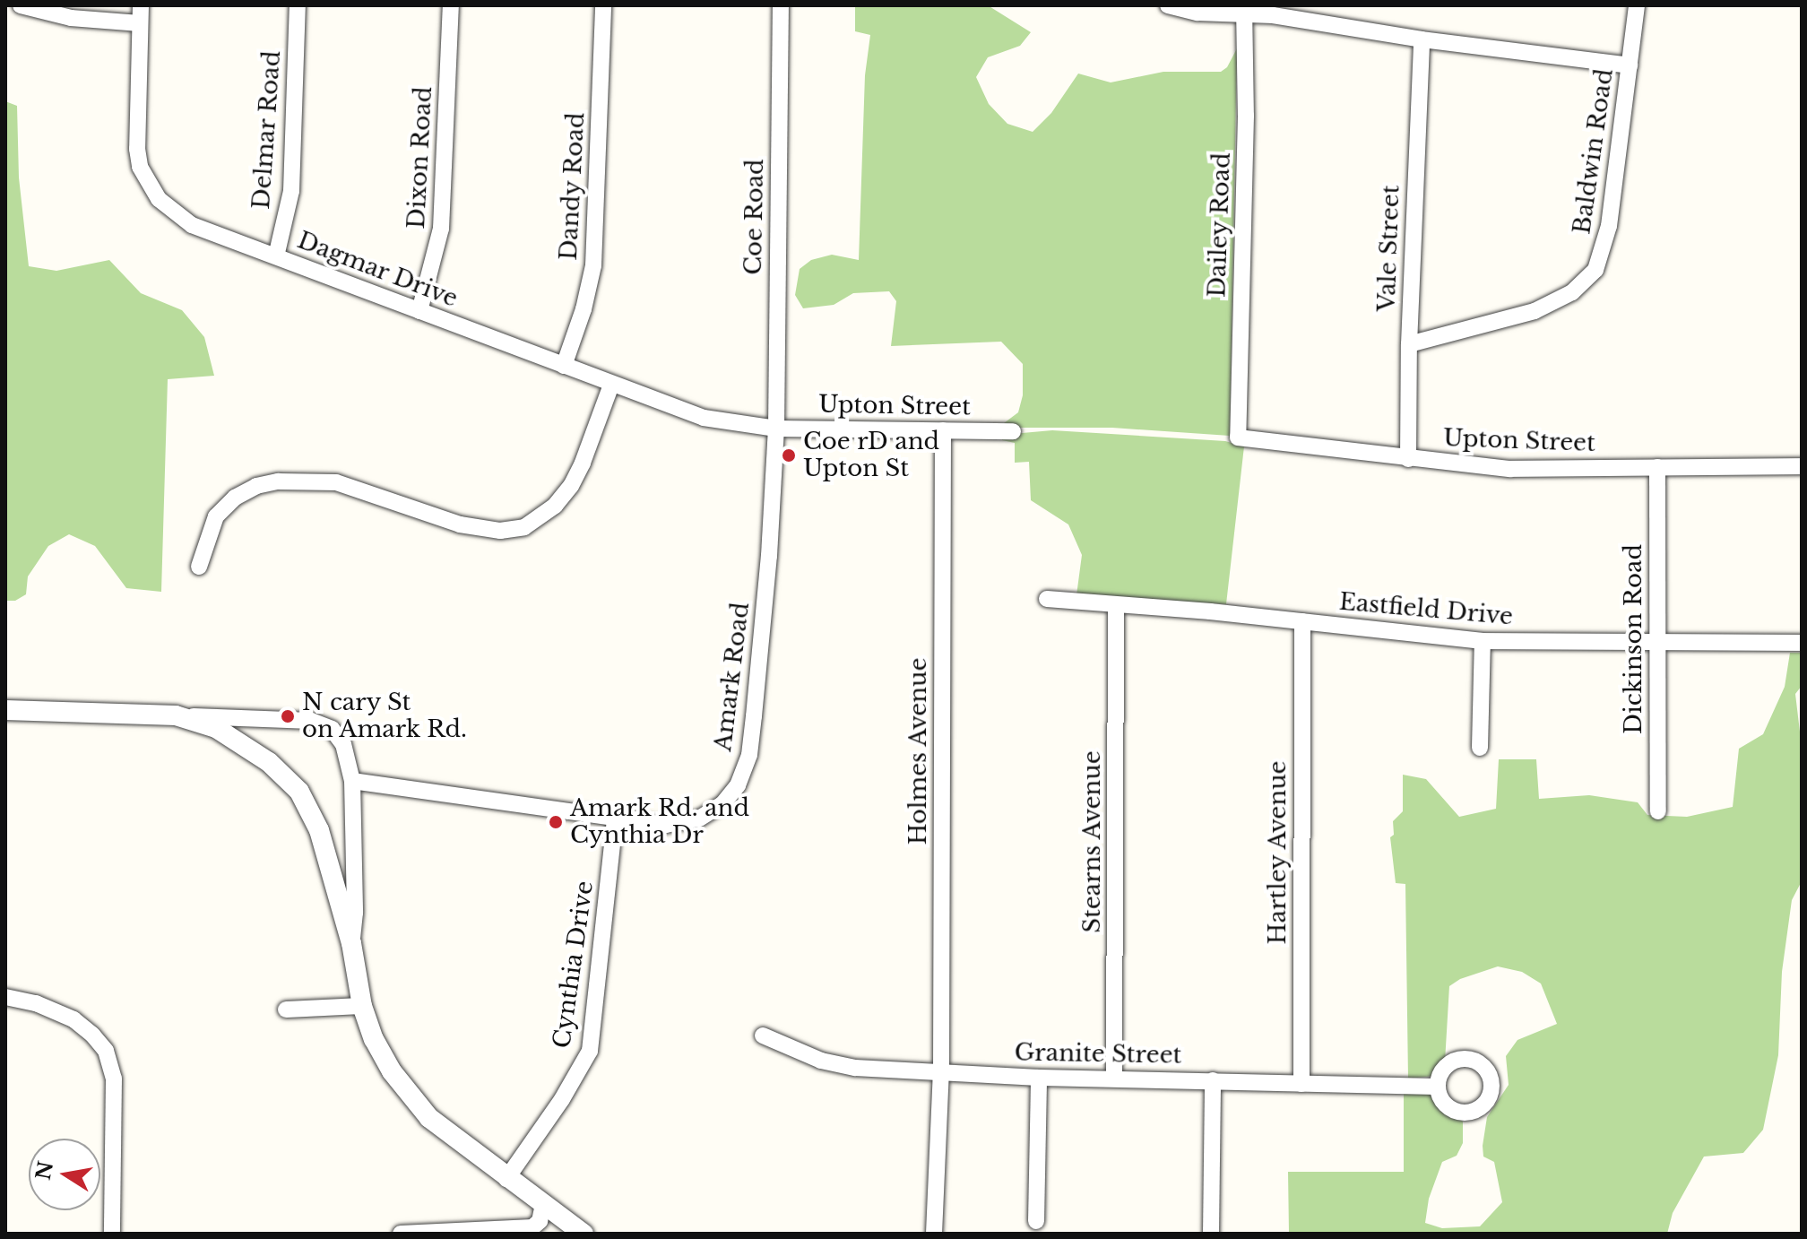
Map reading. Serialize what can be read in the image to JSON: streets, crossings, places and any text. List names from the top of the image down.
{
  "streets": {
    "street": [
      "Delmar Road",
      "Baldwin Road",
      "Dixon Road",
      "Dandy Road",
      "Coe Road",
      "Dailey Road",
      "Vale Street",
      "Dagmar Drive",
      "Upton Street",
      "Eastfield Drive",
      "Dickinson Road",
      "Amark Road",
      "Holmes Avenue",
      "Stearns Avenue",
      "Hartley Avenue",
      "Cynthia Drive",
      "Granite Street"
    ]
  },
  "crossings": [
    ["Delmar Road", "Dagmar Drive"],
    ["Baldwin Road", "Vale Street"],
    ["Dixon Road", "Dagmar Drive"],
    ["Dandy Road", "Dagmar Drive"],
    ["Coe Road", "Dagmar Drive"],
    ["Coe Road", "Upton Street"],
    ["Coe Road", "Amark Road"],
    ["Dailey Road", "Upton Street"],
    ["Vale Street", "Upton Street"],
    ["Dagmar Drive", "Upton Street"],
    ["Dagmar Drive", "Amark Road"],
    ["Upton Street", "Dickinson Road"],
    ["Upton Street", "Amark Road"],
    ["Upton Street", "Holmes Avenue"],
    ["Eastfield Drive", "Dickinson Road"],
    ["Eastfield Drive", "Stearns Avenue"],
    ["Eastfield Drive", "Hartley Avenue"],
    ["Amark Road", "Cynthia Drive"],
    ["Holmes Avenue", "Granite Street"],
    ["Stearns Avenue", "Granite Street"],
    ["Hartley Avenue", "Granite Street"]
  ],
  "places": ["Coe rD and Upton St", "N cary St on Amark Rd.", "Amark Rd. and Cynthia Dr"],
  "north": "left"
}
